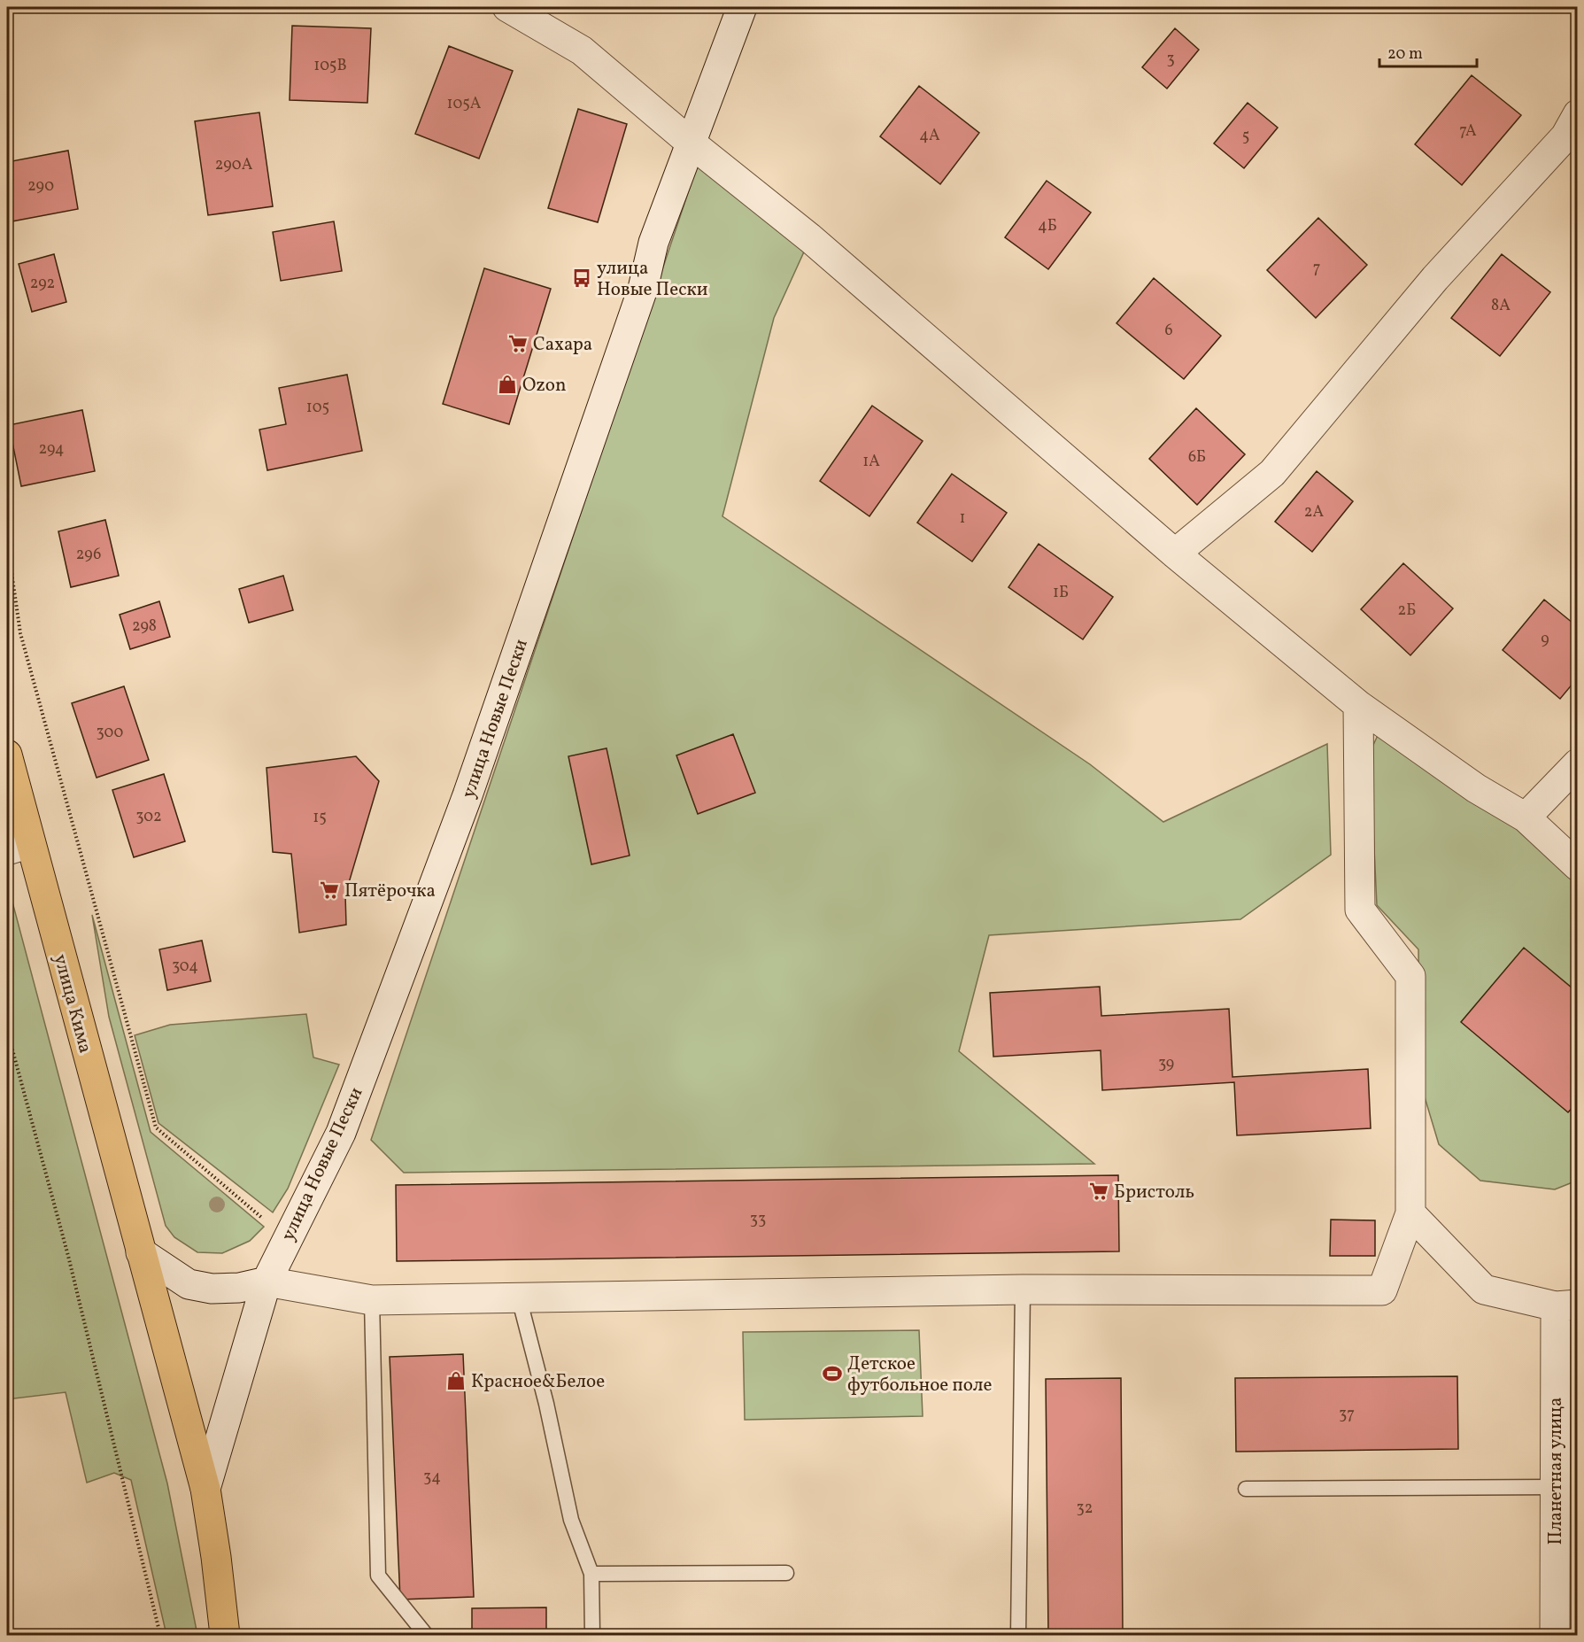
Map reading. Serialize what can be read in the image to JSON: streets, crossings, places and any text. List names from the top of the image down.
{
  "streets": {
    "main road": ["улица Кима"],
    "street": ["улица Новые Пески", "Планетная улица"]
  },
  "crossings": [
    ["улица Новые Пески", "улица Кима"]
  ],
  "places": {
    "bus stop": ["улица Новые Пески"],
    "supermarket": ["Сахара", "Пятёрочка", "Бристоль"],
    "shop": ["Ozon", "Красное&Белое"],
    "sports": ["Детское футбольное поле"]
  },
  "house_numbers": [
    "3",
    "105В",
    "105А",
    "7А",
    "4А",
    "5",
    "290А",
    "290",
    "4Б",
    "7",
    "292",
    "8А",
    "6",
    "105",
    "294",
    "6Б",
    "1А",
    "2А",
    "1",
    "296",
    "1Б",
    "2Б",
    "298",
    "9",
    "300",
    "302",
    "15",
    "304",
    "39",
    "33",
    "37",
    "34",
    "32"
  ],
  "scale_bar": "20 m"
}
